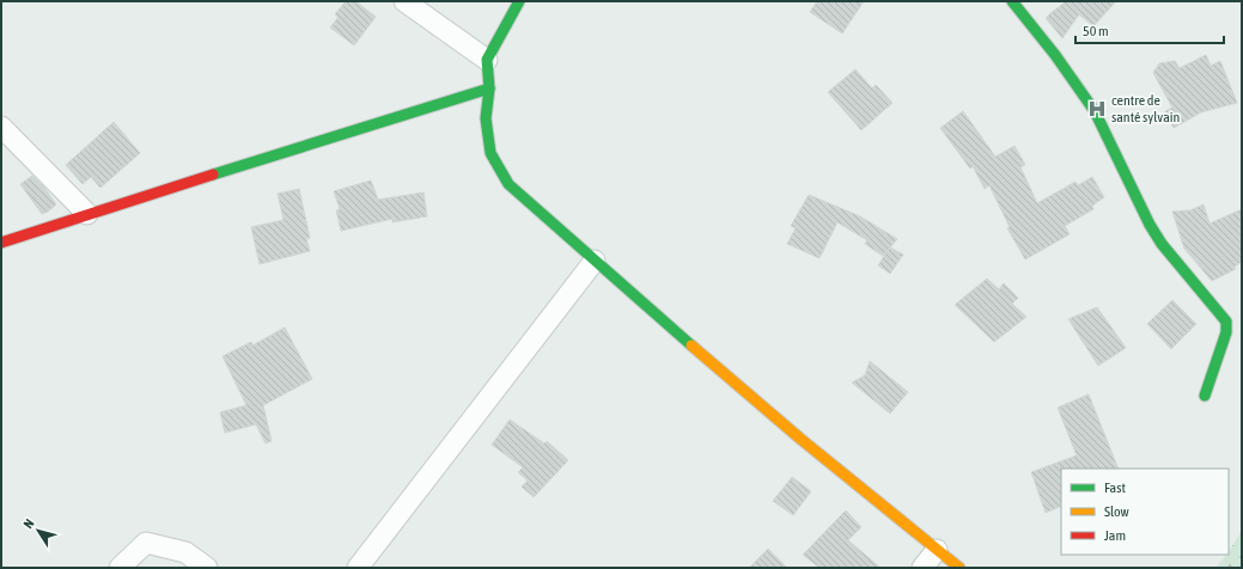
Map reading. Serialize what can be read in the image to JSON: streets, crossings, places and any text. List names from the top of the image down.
{
  "places": {
    "hospital": ["centre de santé sylvain"]
  },
  "legend": ["Fast", "Slow", "Jam"],
  "scale_bar": "50 m",
  "north": "top left"
}
